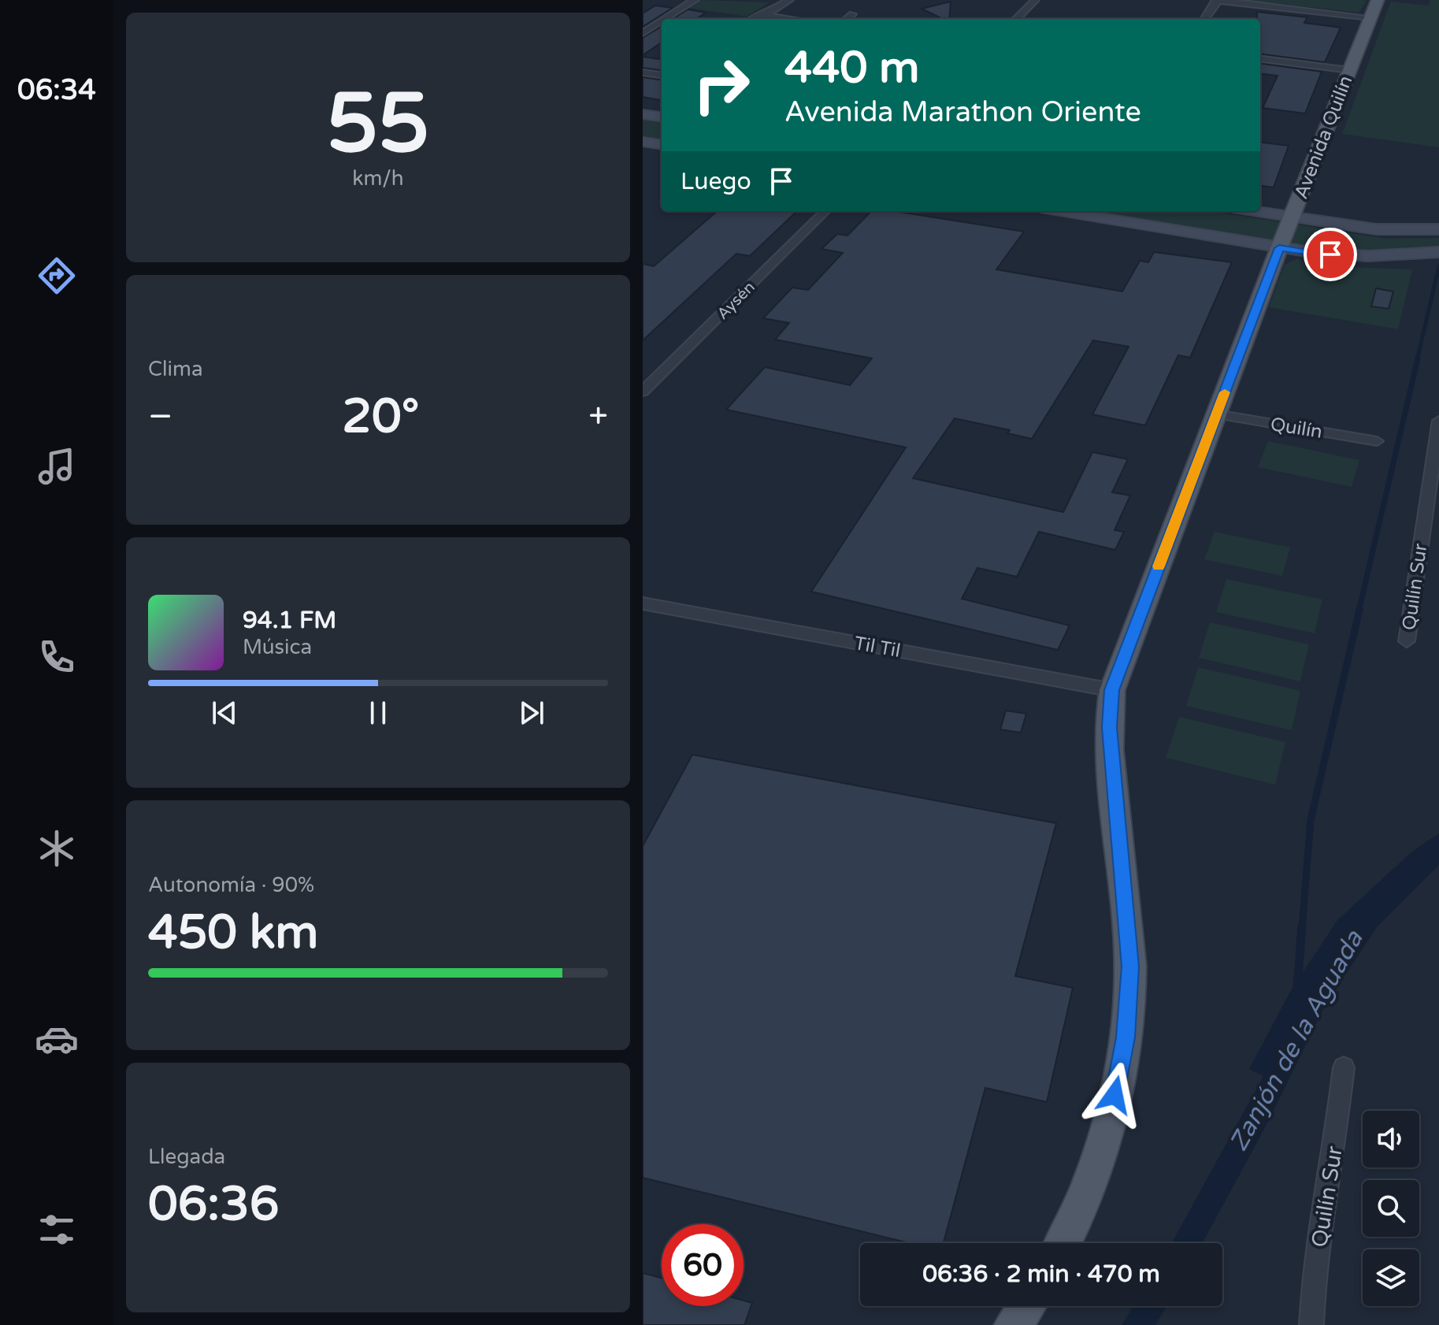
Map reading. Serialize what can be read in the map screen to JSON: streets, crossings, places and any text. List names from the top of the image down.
{
  "streets": {
    "main road": ["Avenida Quilín"],
    "street": [
      "Aysén",
      "Quilín",
      "Quilín Sur",
      "Til Til"
    ]
  },
  "crossings": [
    ["Avenida Quilín", "Quilín"],
    ["Avenida Quilín", "Til Til"]
  ],
  "water": ["Zanjón de la Aguada"],
  "page": {
    "tabs": "06:34",
    "tile": [
      ["55", "km/h"],
      "Clima",
      ["Autonomía · 90%", "450 km"],
      ["Llegada", "06:36"]
    ],
    "turn": ["440 m", "Avenida Marathon Oriente"],
    "then": "Luego",
    "heat": ["−", "20°", "+"],
    "song": ["94.1 FM", "Música"],
    "limit": "60",
    "trip": "06:36 · 2 min · 470 m"
  }
}
